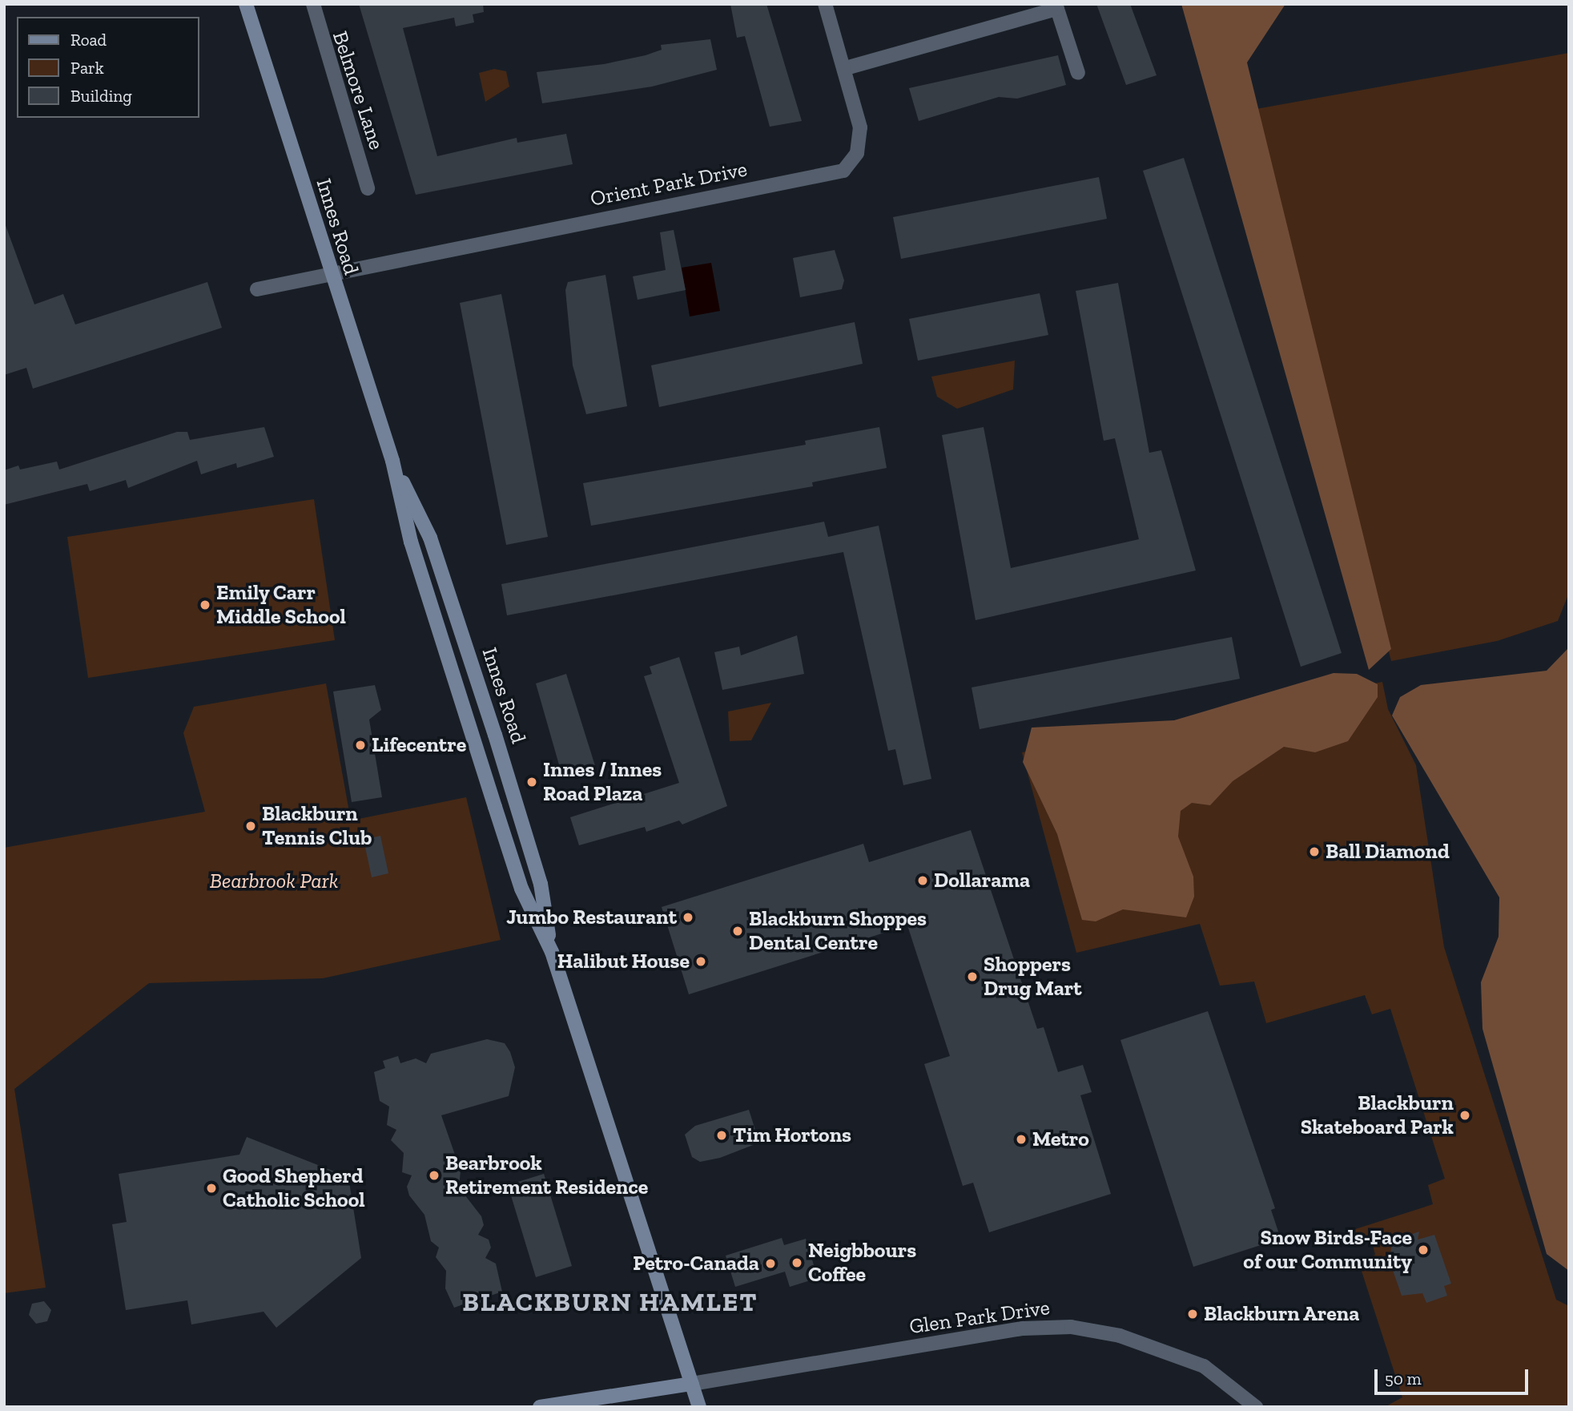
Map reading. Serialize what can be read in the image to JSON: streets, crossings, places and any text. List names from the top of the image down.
{
  "streets": {
    "street": [
      "Belmore Lane",
      "Orient Park Drive",
      "Innes Road",
      "Glen Park Drive"
    ]
  },
  "crossings": [
    ["Orient Park Drive", "Innes Road"],
    ["Innes Road", "Glen Park Drive"]
  ],
  "districts": ["BLACKBURN HAMLET"],
  "parks": ["Bearbrook Park"],
  "places": [
    "Emily Carr Middle School",
    "Lifecentre",
    "Innes / Innes Road Plaza",
    "Blackburn Tennis Club",
    "Ball Diamond",
    "Dollarama",
    "Jumbo Restaurant",
    "Blackburn Shoppes Dental Centre",
    "Halibut House",
    "Shoppers Drug Mart",
    "Blackburn Skateboard Park",
    "Tim Hortons",
    "Metro",
    "Bearbrook Retirement Residence",
    "Good Shepherd Catholic School",
    "Snow Birds-Face of our Community",
    "Neigbbours Coffee",
    "Petro-Canada",
    "Blackburn Arena"
  ],
  "legend": ["Road", "Park", "Building"],
  "scale_bar": "50 m"
}
